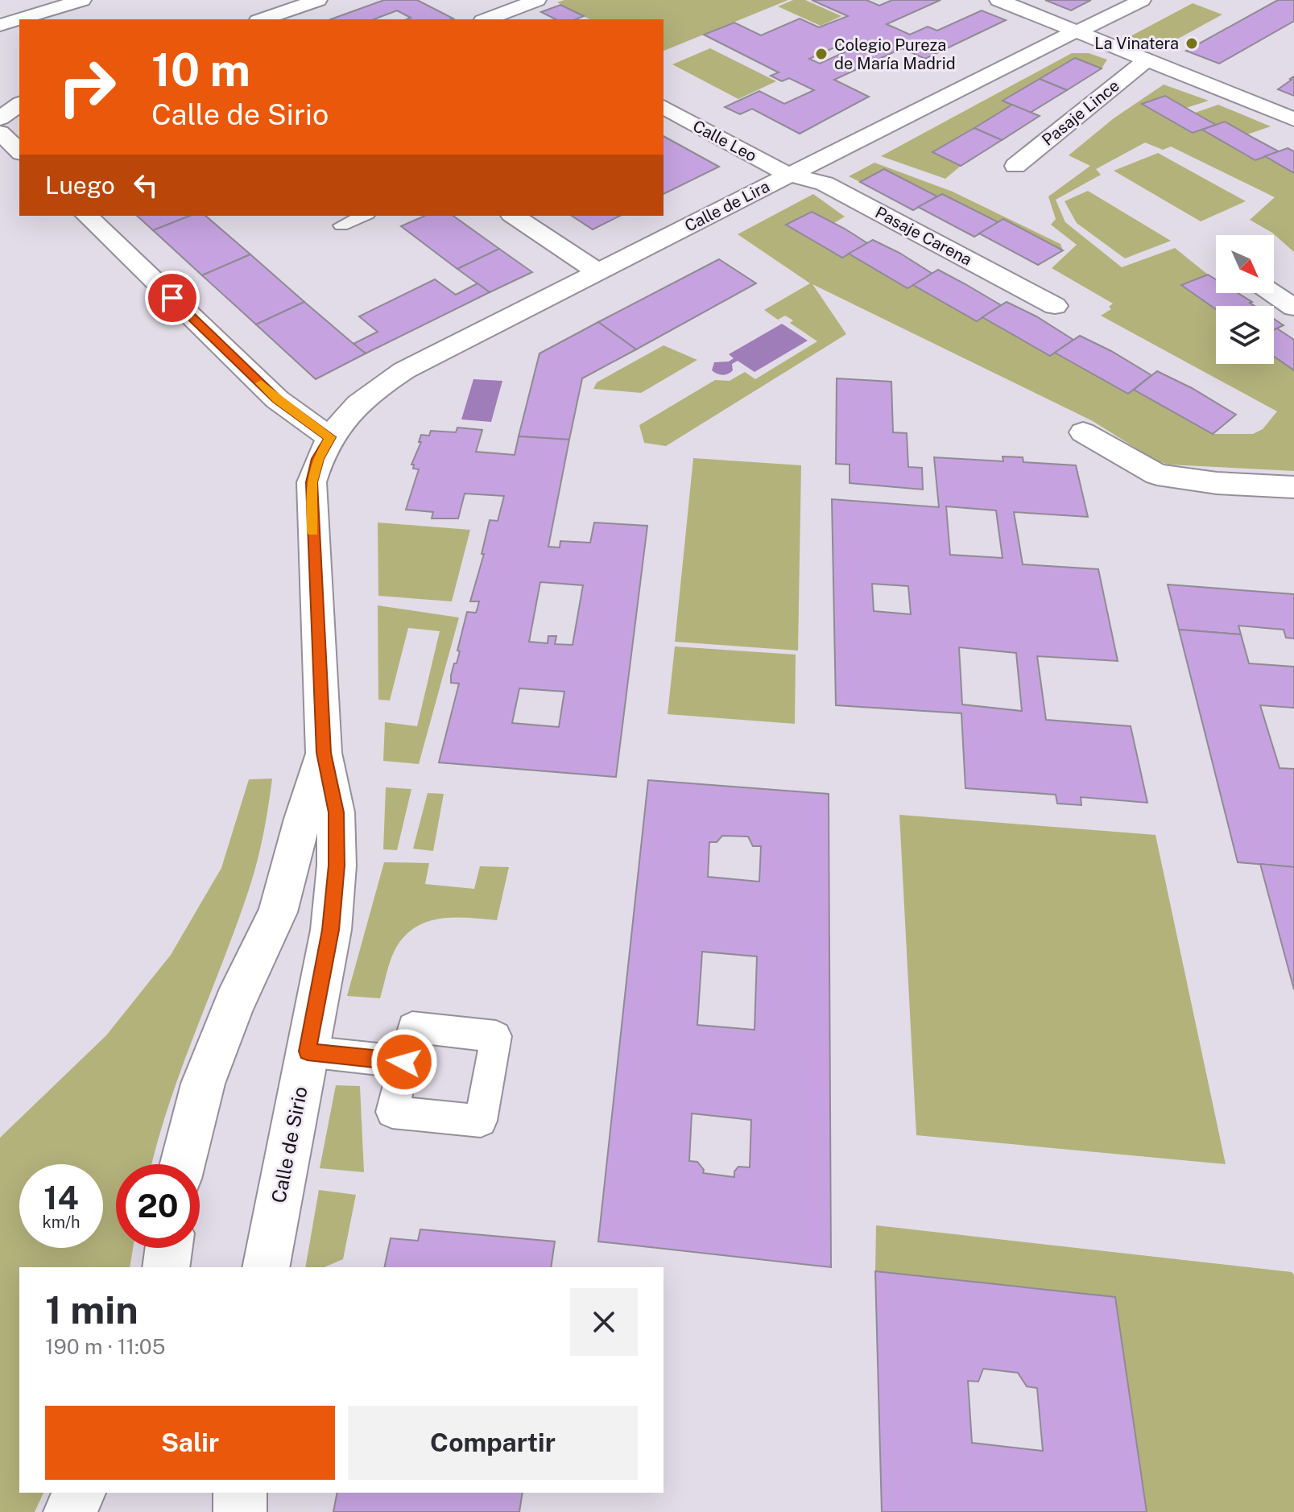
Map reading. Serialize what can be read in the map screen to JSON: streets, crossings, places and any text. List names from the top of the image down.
{
  "streets": {
    "main road": [
      "Pasaje Lince",
      "Calle Leo",
      "Calle de Lira",
      "Pasaje Carena",
      "Calle de Sirio"
    ]
  },
  "crossings": [
    ["Calle Leo", "Calle de Lira"],
    ["Calle Leo", "Pasaje Carena"],
    ["Calle de Lira", "Pasaje Carena"],
    ["Calle de Lira", "Calle de Sirio"]
  ],
  "places": ["La Vinatera", "Colegio Pureza de María Madrid"],
  "north": "bottom right",
  "page": {
    "turn": ["10 m", "Calle de Sirio"],
    "then": "Luego",
    "speed": "14 km/h",
    "limit": "20",
    "heading": ["1 min", "190 m · 11:05"],
    "buttons": ["Salir", "Compartir"]
  }
}
